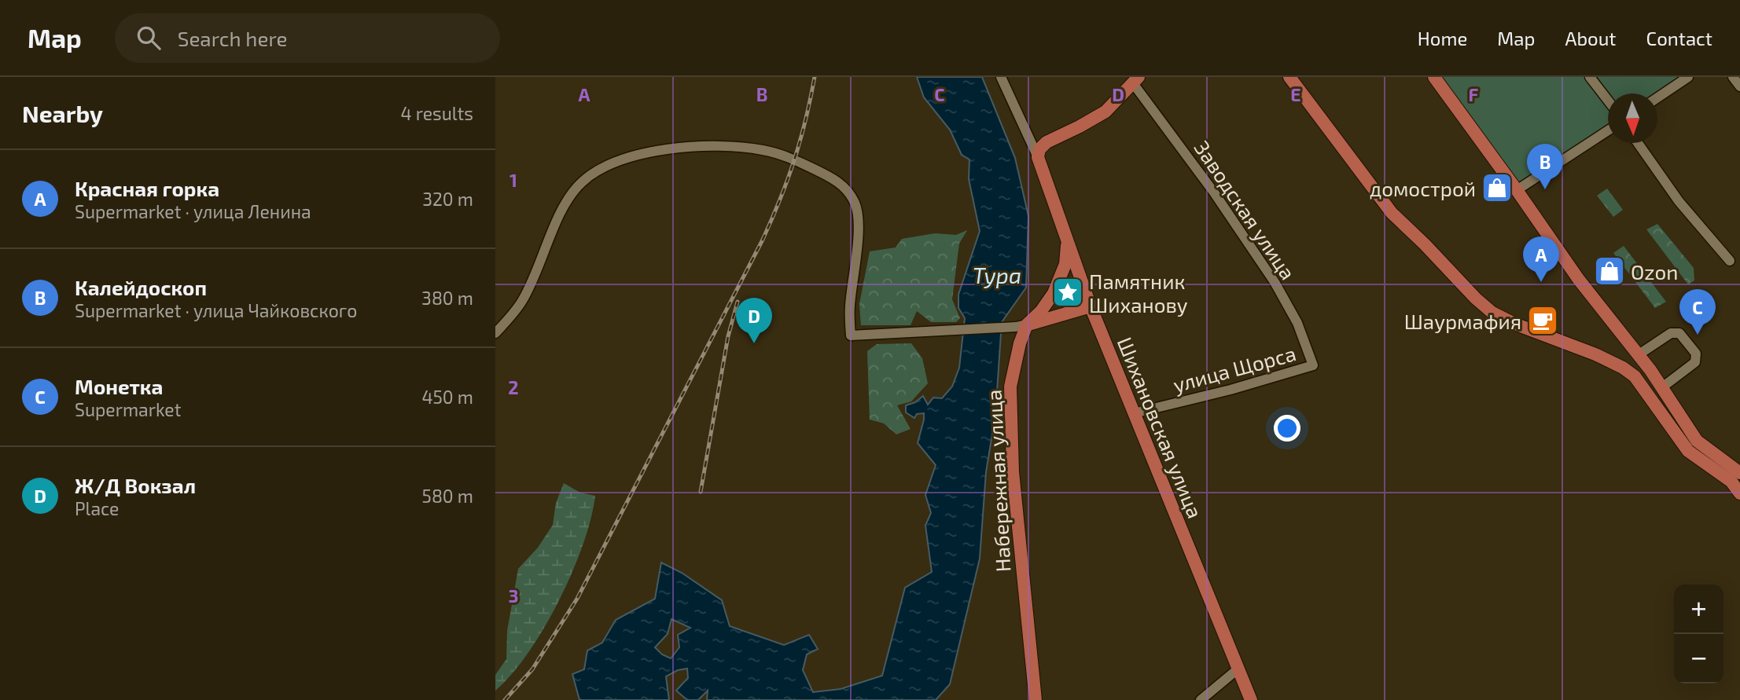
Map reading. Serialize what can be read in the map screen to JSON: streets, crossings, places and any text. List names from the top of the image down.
{
  "streets": {
    "main road": ["Шихановская улица", "Набережная улица"],
    "street": ["Заводская улица", "улица Щорса"]
  },
  "crossings": [
    ["Заводская улица", "улица Щорса"],
    ["улица Щорса", "Шихановская улица"],
    ["Шихановская улица", "Набережная улица"]
  ],
  "water": ["Тура"],
  "places": {
    "shop": ["домострой", "Ozon"],
    "place": ["Памятник Шиханову"],
    "cafe": ["Шаурмафия"]
  },
  "north": "bottom",
  "page": {
    "header": "Map",
    "search": "Search here",
    "nav": [
      "Home",
      "Map",
      "About",
      "Contact"
    ],
    "heading": ["Nearby", "4 results"],
    "pins": [
      "B",
      "A",
      "C",
      "D"
    ],
    "list": [
      {
        "mark": "A",
        "name": "Красная горка",
        "note": "Supermarket · улица Ленина",
        "value": "320 m"
      },
      {
        "mark": "B",
        "name": "Калейдоскоп",
        "note": "Supermarket · улица Чайковского",
        "value": "380 m"
      },
      {
        "mark": "C",
        "name": "Монетка",
        "note": "Supermarket",
        "value": "450 m"
      },
      {
        "mark": "D",
        "name": "Ж/Д Вокзал",
        "note": "Place",
        "value": "580 m"
      }
    ],
    "map_buttons": ["+", "−"]
  },
  "grid": {
    "columns": [
      "A",
      "B",
      "C",
      "D",
      "E",
      "F"
    ],
    "rows": ["1", "2", "3"]
  }
}
